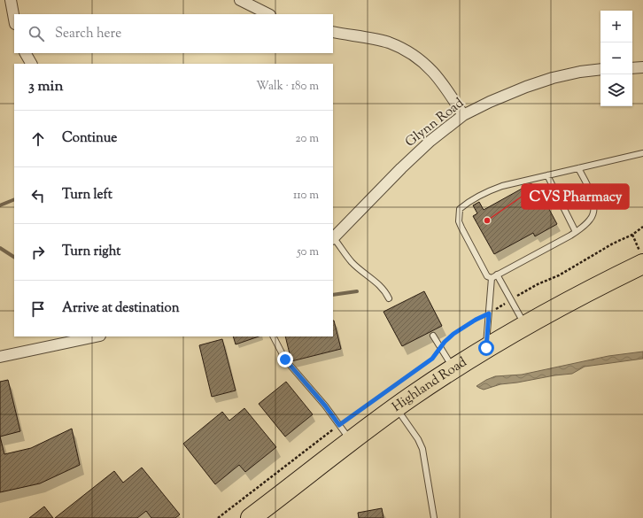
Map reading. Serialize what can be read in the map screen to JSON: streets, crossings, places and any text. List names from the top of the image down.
{
  "streets": {
    "highway": ["Highland Road"],
    "street": ["Glynn Road"]
  },
  "places": ["CVS Pharmacy"],
  "page": {
    "map_buttons": ["+", "−"],
    "search": "Search here",
    "heading": ["3 min", "Walk · 180 m"],
    "list": [
      ["Continue", "20 m"],
      ["Turn left", "110 m"],
      ["Turn right", "50 m"],
      "Arrive at destination"
    ]
  }
}
